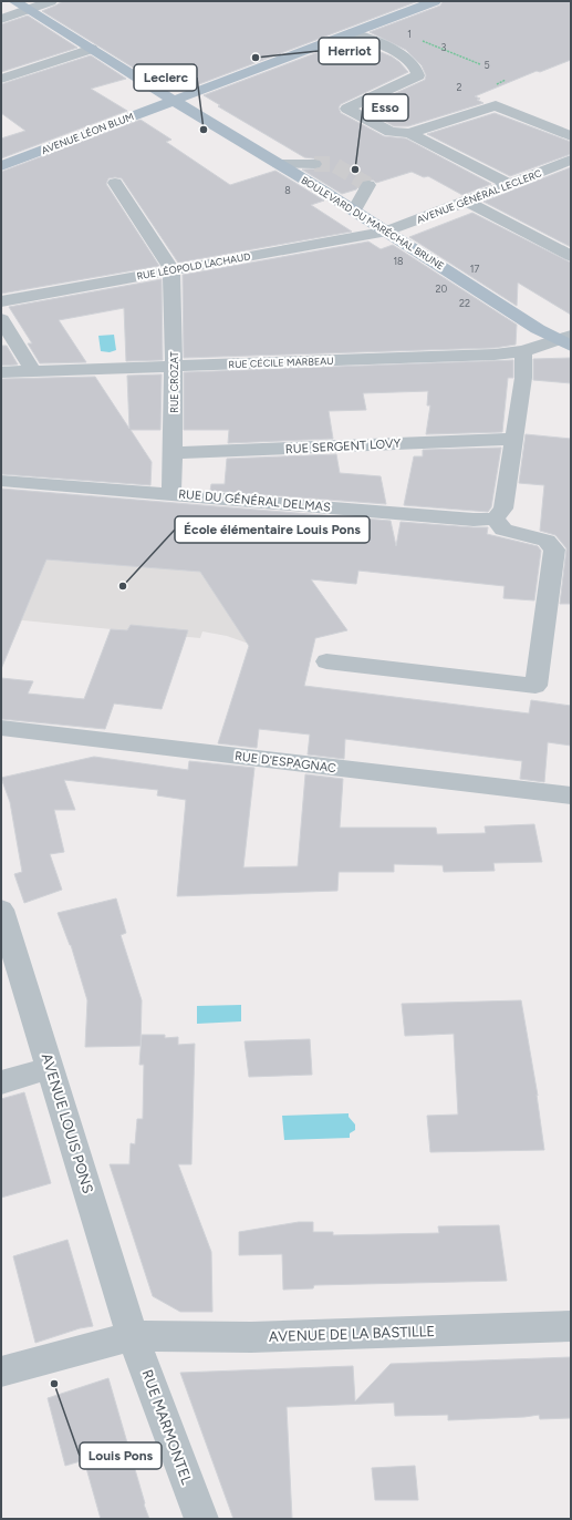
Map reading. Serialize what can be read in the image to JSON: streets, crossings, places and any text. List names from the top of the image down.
{
  "streets": {
    "main road": ["AVENUE LÉON BLUM", "BOULEVARD DU MARÉCHAL BRUNE"],
    "street": [
      "AVENUE GÉNÉRAL LECLERC",
      "RUE LÉOPOLD LACHAUD",
      "RUE CÉCILE MARBEAU",
      "RUE CROZAT",
      "RUE SERGENT LOVY",
      "RUE DU GÉNÉRAL DELMAS",
      "RUE D'ESPAGNAC",
      "AVENUE LOUIS PONS",
      "AVENUE DE LA BASTILLE",
      "RUE MARMONTEL"
    ]
  },
  "crossings": [
    ["AVENUE LÉON BLUM", "BOULEVARD DU MARÉCHAL BRUNE"],
    ["AVENUE GÉNÉRAL LECLERC", "BOULEVARD DU MARÉCHAL BRUNE"],
    ["AVENUE GÉNÉRAL LECLERC", "RUE LÉOPOLD LACHAUD"],
    ["BOULEVARD DU MARÉCHAL BRUNE", "RUE LÉOPOLD LACHAUD"],
    ["BOULEVARD DU MARÉCHAL BRUNE", "RUE CÉCILE MARBEAU"],
    ["RUE LÉOPOLD LACHAUD", "RUE CROZAT"],
    ["RUE CÉCILE MARBEAU", "RUE CROZAT"],
    ["RUE CROZAT", "RUE SERGENT LOVY"],
    ["RUE CROZAT", "RUE DU GÉNÉRAL DELMAS"],
    ["AVENUE LOUIS PONS", "AVENUE DE LA BASTILLE"],
    ["AVENUE LOUIS PONS", "RUE MARMONTEL"],
    ["AVENUE DE LA BASTILLE", "RUE MARMONTEL"]
  ],
  "places": [
    "Herriot",
    "Leclerc",
    "Esso",
    "École élémentaire Louis Pons",
    "Louis Pons"
  ],
  "house_numbers": [
    "1",
    "3",
    "5",
    "2",
    "8",
    "18",
    "17",
    "20",
    "22"
  ]
}
